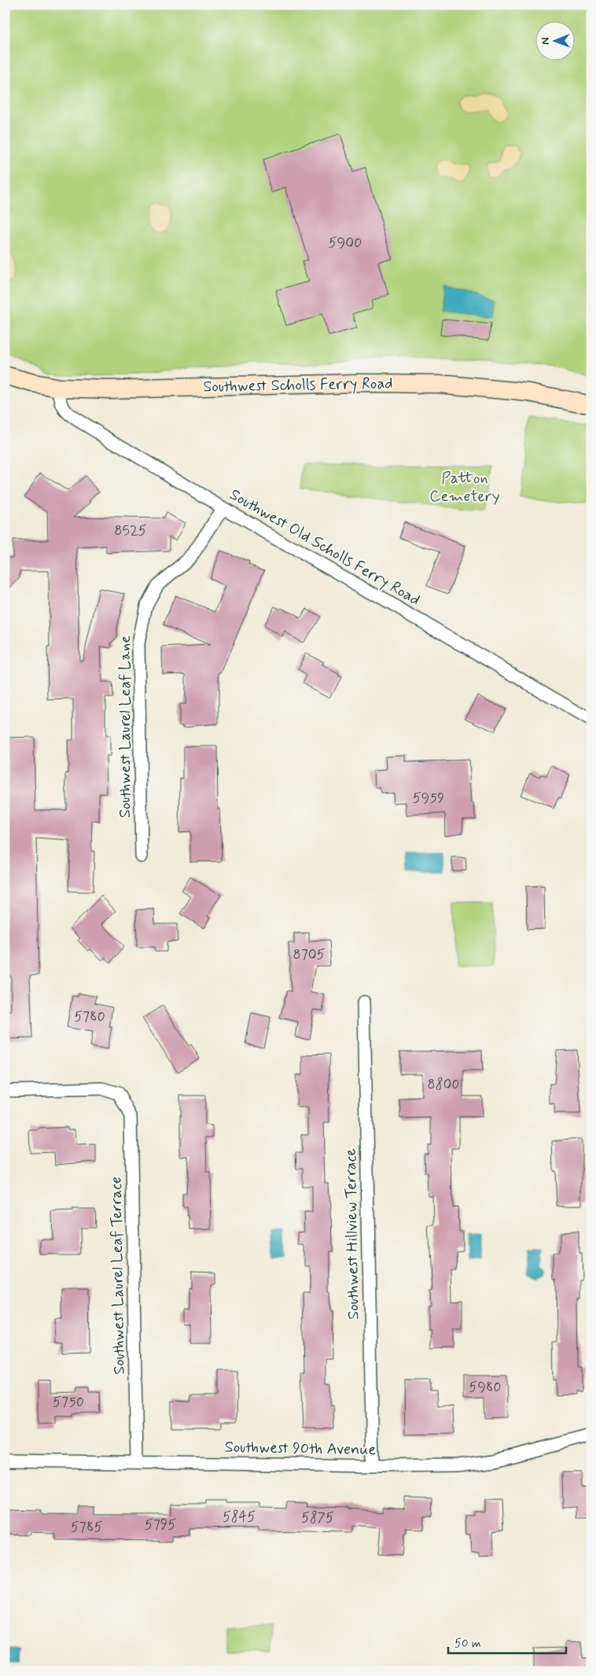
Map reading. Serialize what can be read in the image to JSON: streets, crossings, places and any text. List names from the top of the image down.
{
  "streets": {
    "main road": ["Southwest Scholls Ferry Road"],
    "street": [
      "Southwest Old Scholls Ferry Road",
      "Southwest Laurel Leaf Lane",
      "Southwest Hillview Terrace",
      "Southwest Laurel Leaf Terrace",
      "Southwest 90th Avenue"
    ]
  },
  "crossings": [
    ["Southwest Scholls Ferry Road", "Southwest Old Scholls Ferry Road"],
    ["Southwest Old Scholls Ferry Road", "Southwest Laurel Leaf Lane"],
    ["Southwest Hillview Terrace", "Southwest 90th Avenue"],
    ["Southwest Laurel Leaf Terrace", "Southwest 90th Avenue"]
  ],
  "parks": ["Patton Cemetery"],
  "house_numbers": [
    "5900",
    "8525",
    "5959",
    "8705",
    "5780",
    "8800",
    "5980",
    "5750",
    "5845",
    "5875",
    "5795",
    "5785"
  ],
  "scale_bar": "50 m",
  "north": "left"
}
